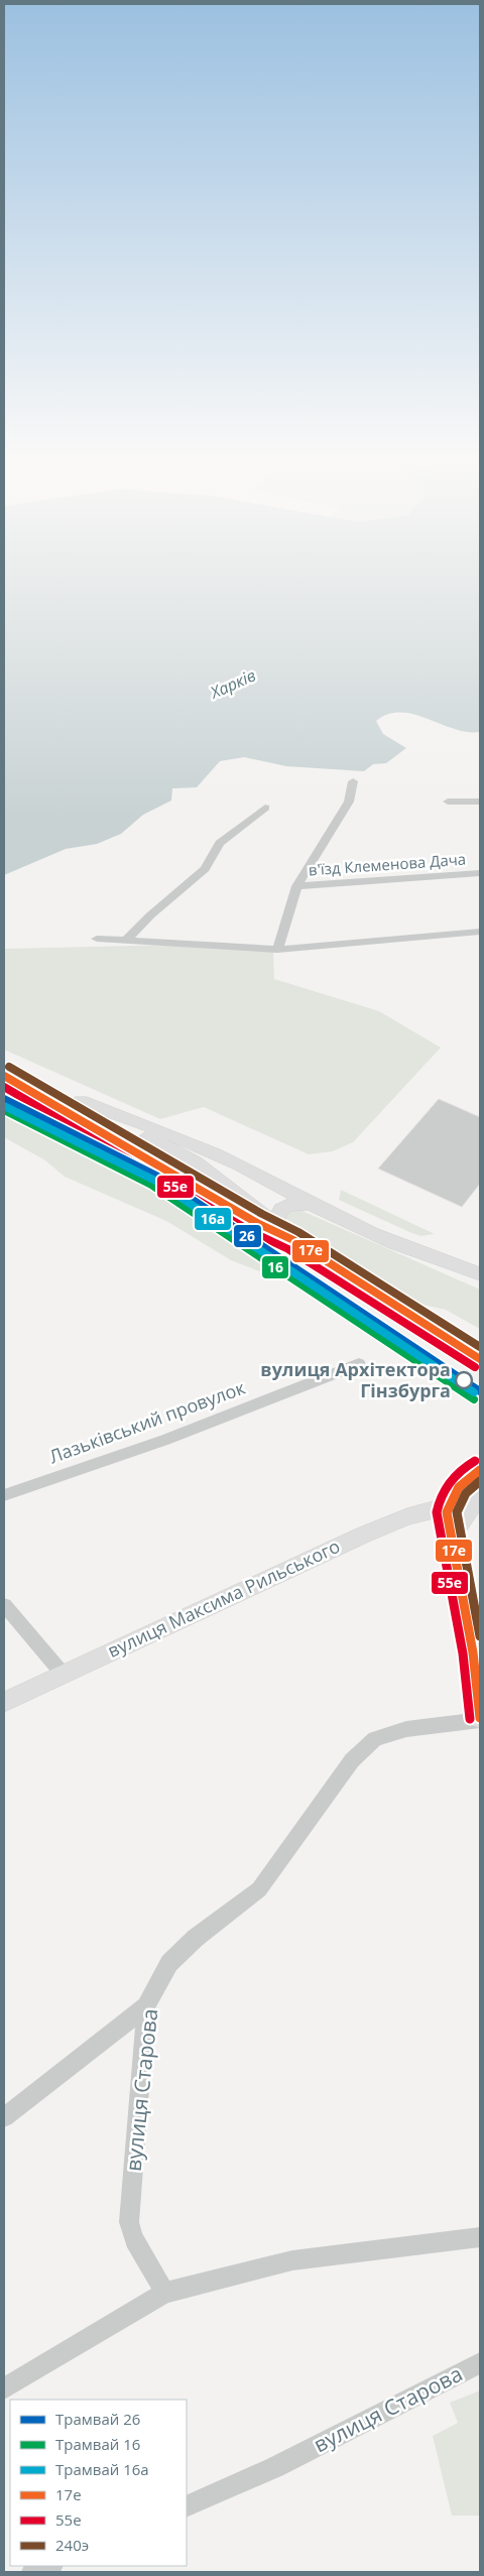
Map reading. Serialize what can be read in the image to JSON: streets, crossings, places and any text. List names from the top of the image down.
{
  "streets": {
    "main road": ["вулиця Максима Рильського"],
    "street": ["в'їзд Клеменова Дача", "Лазьківський провулок", "вулиця Старова"]
  },
  "water": ["Харків"],
  "places": ["вулиця Архітектора Гінзбурга"],
  "lines": [
    "transit line 240э",
    "transit line 17е",
    "transit line 55е",
    "tram line 26",
    "tram line 16a",
    "tram line 16"
  ],
  "legend": [
    "Трамвай 26",
    "Трамвай 16",
    "Трамвай 16a",
    "17е",
    "55е",
    "240э"
  ]
}
